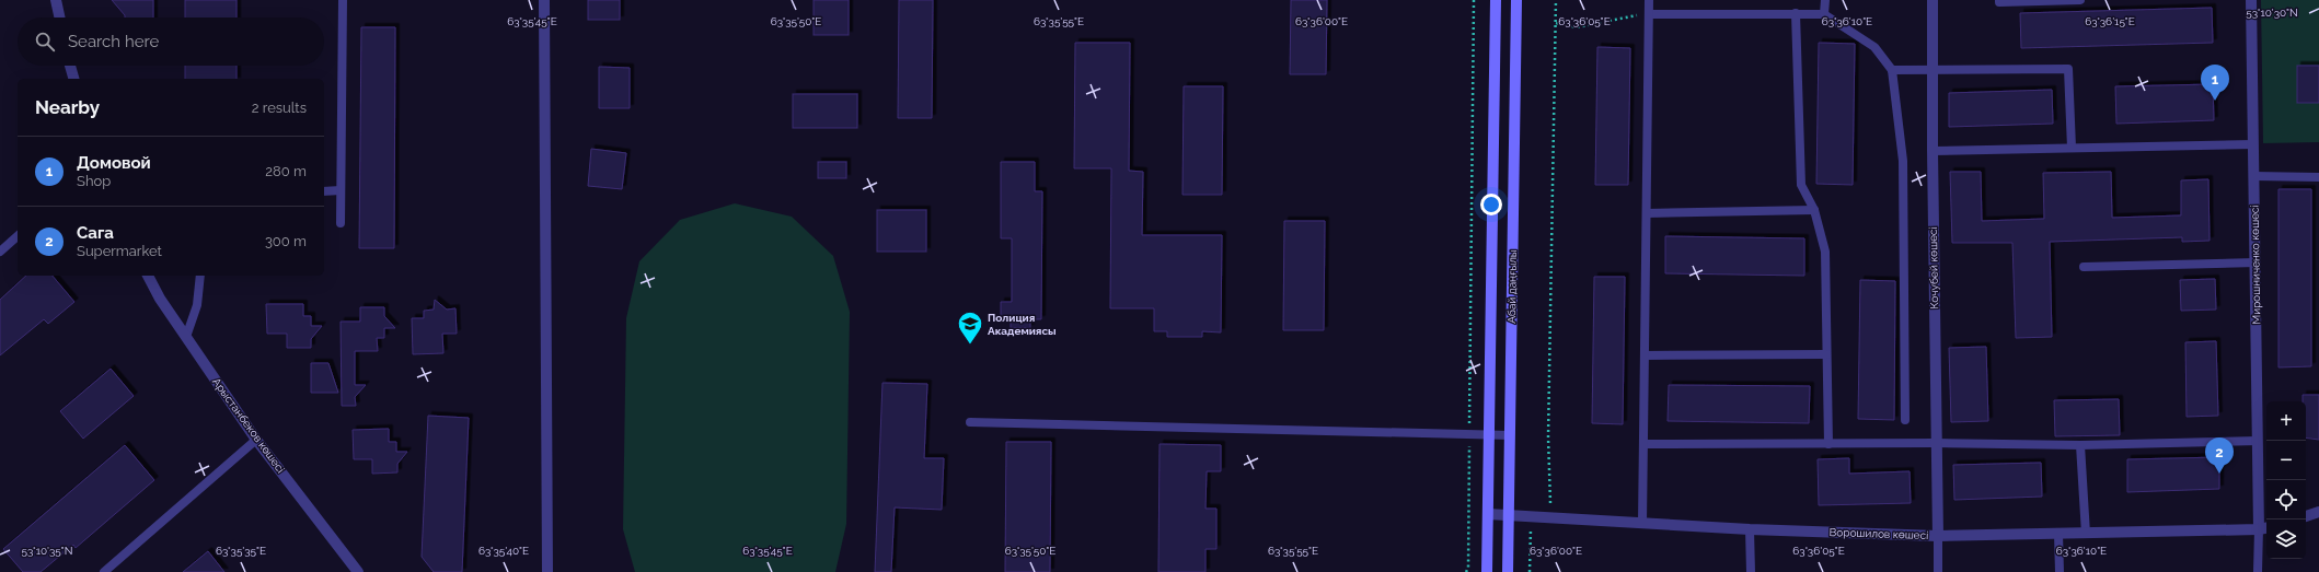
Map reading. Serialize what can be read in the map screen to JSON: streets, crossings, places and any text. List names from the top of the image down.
{
  "streets": {
    "main road": ["Абай даңғылы"],
    "street": [
      "Мирошниченко көшесі",
      "Кочубей көшесі",
      "Арыстанбеков көшесі",
      "Ворошилов көшесі"
    ]
  },
  "crossings": [
    ["Мирошниченко көшесі", "Ворошилов көшесі"],
    ["Кочубей көшесі", "Ворошилов көшесі"],
    ["Абай даңғылы", "Ворошилов көшесі"]
  ],
  "places": {
    "school or university": ["Полиция Академиясы"]
  },
  "page": {
    "search": "Search here",
    "pins": ["1", "2"],
    "heading": ["Nearby", "2 results"],
    "list": [
      {
        "mark": "1",
        "name": "Домовой",
        "note": "Shop",
        "value": "280 m"
      },
      {
        "mark": "2",
        "name": "Сага",
        "note": "Supermarket",
        "value": "300 m"
      }
    ],
    "map_buttons": ["+", "−"]
  },
  "coordinates": [
    "53°10'30\"N",
    "63°35'45\"E",
    "63°35'50\"E",
    "63°35'55\"E",
    "63°36'00\"E",
    "63°36'05\"E",
    "63°36'10\"E",
    "63°36'15\"E",
    "53°10'35\"N",
    "63°35'35\"E",
    "63°35'40\"E"
  ]
}
